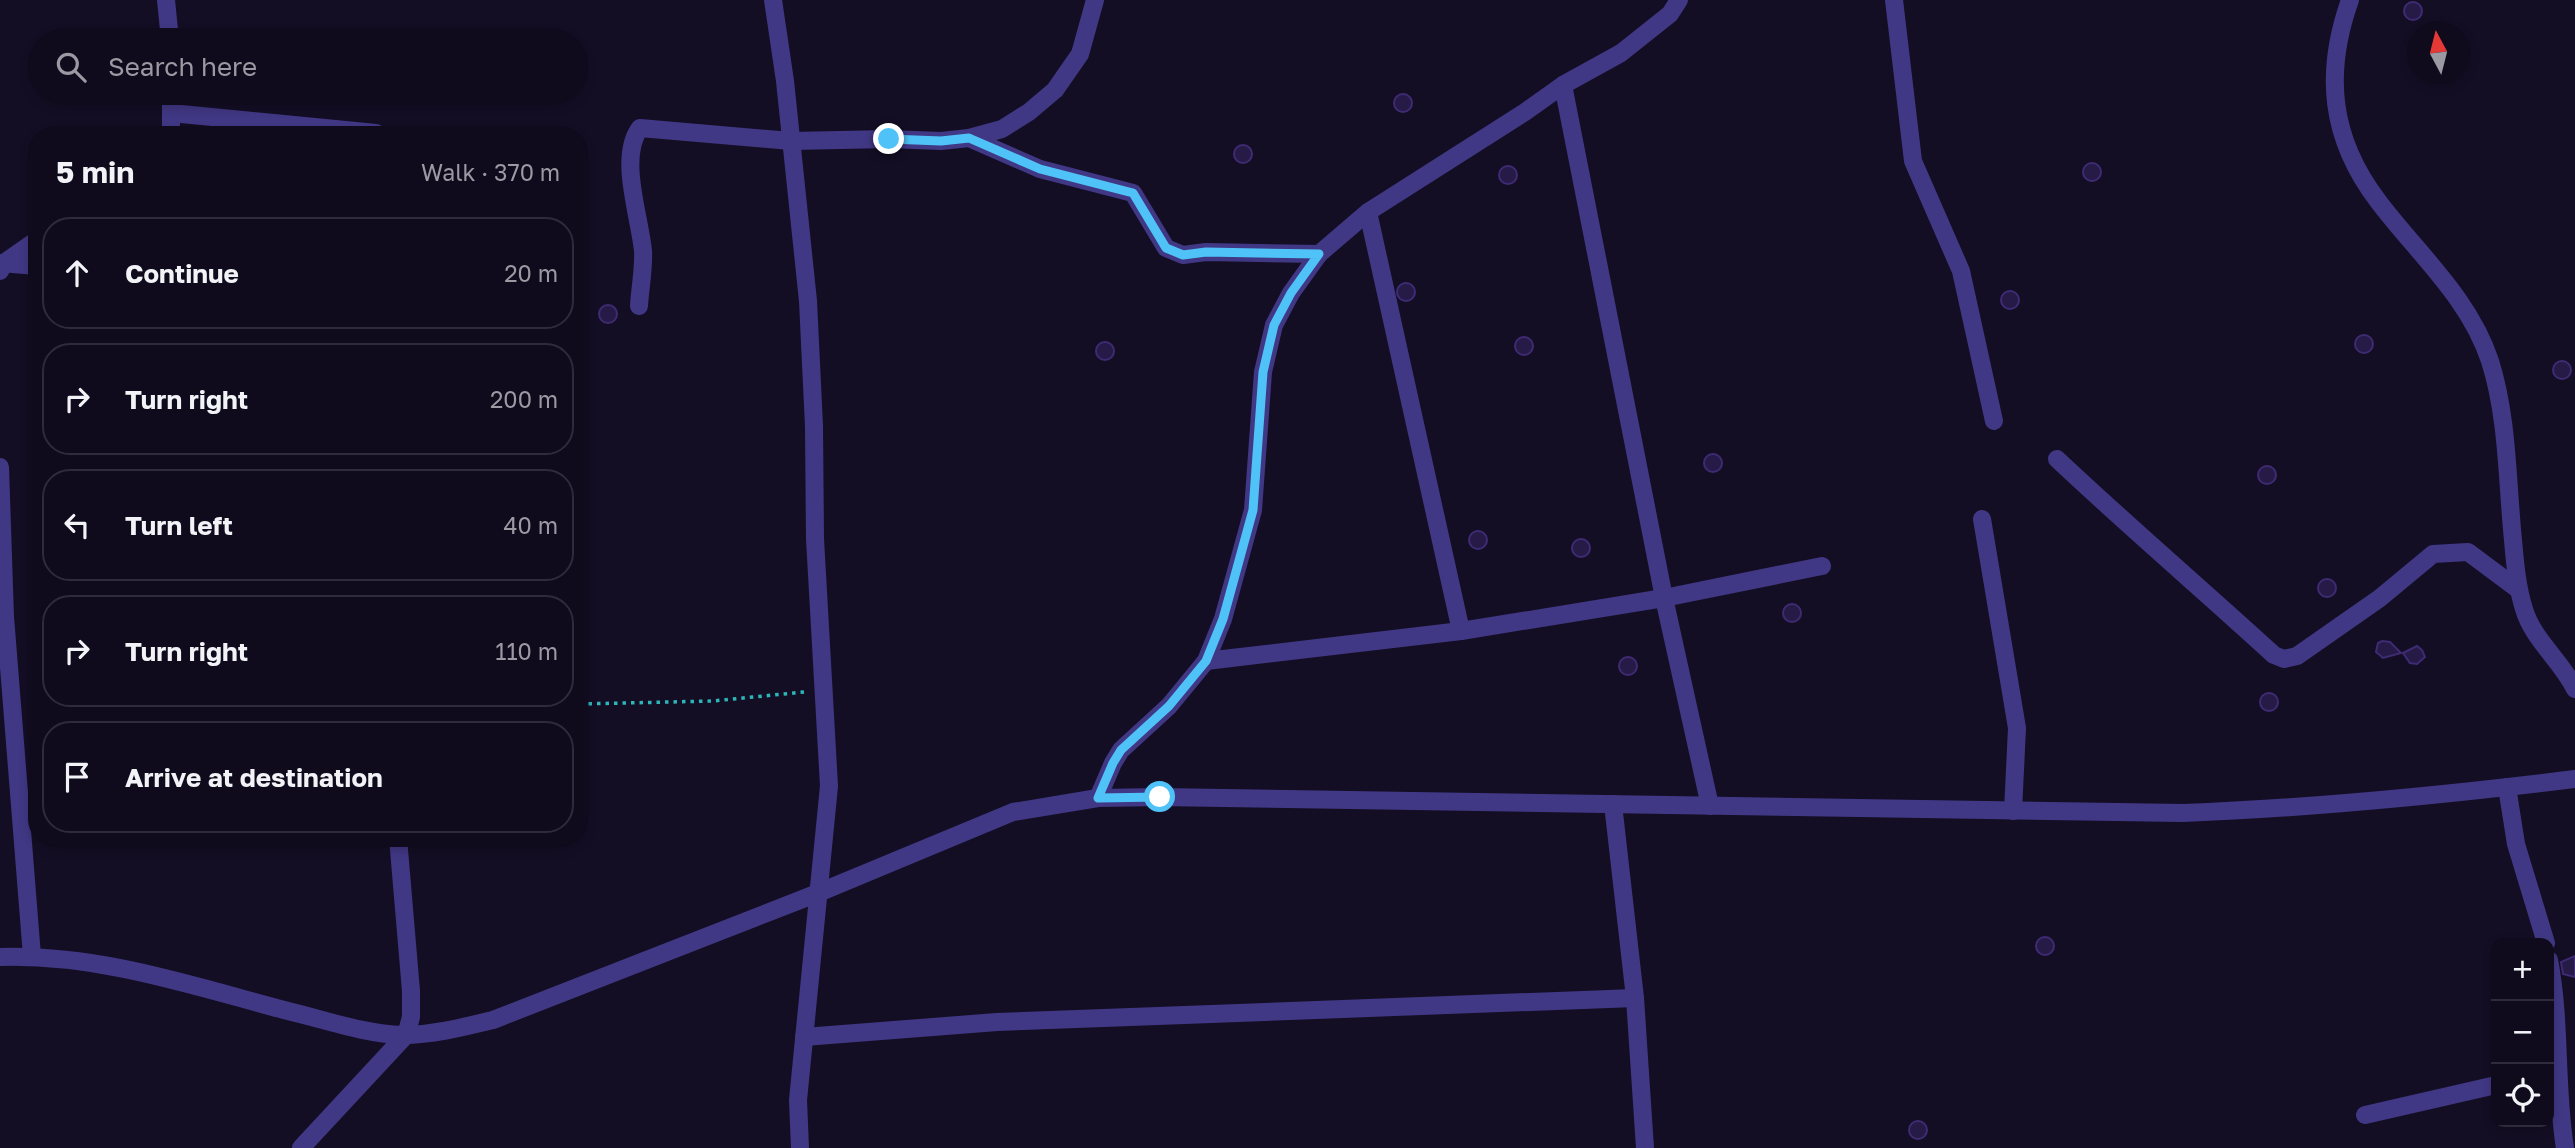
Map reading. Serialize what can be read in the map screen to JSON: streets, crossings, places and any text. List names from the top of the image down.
{
  "north": "top",
  "page": {
    "search": "Search here",
    "heading": ["5 min", "Walk · 370 m"],
    "list": [
      ["Continue", "20 m"],
      ["Turn right", "200 m"],
      ["Turn left", "40 m"],
      ["Turn right", "110 m"],
      "Arrive at destination"
    ],
    "map_buttons": ["+", "−"]
  }
}
